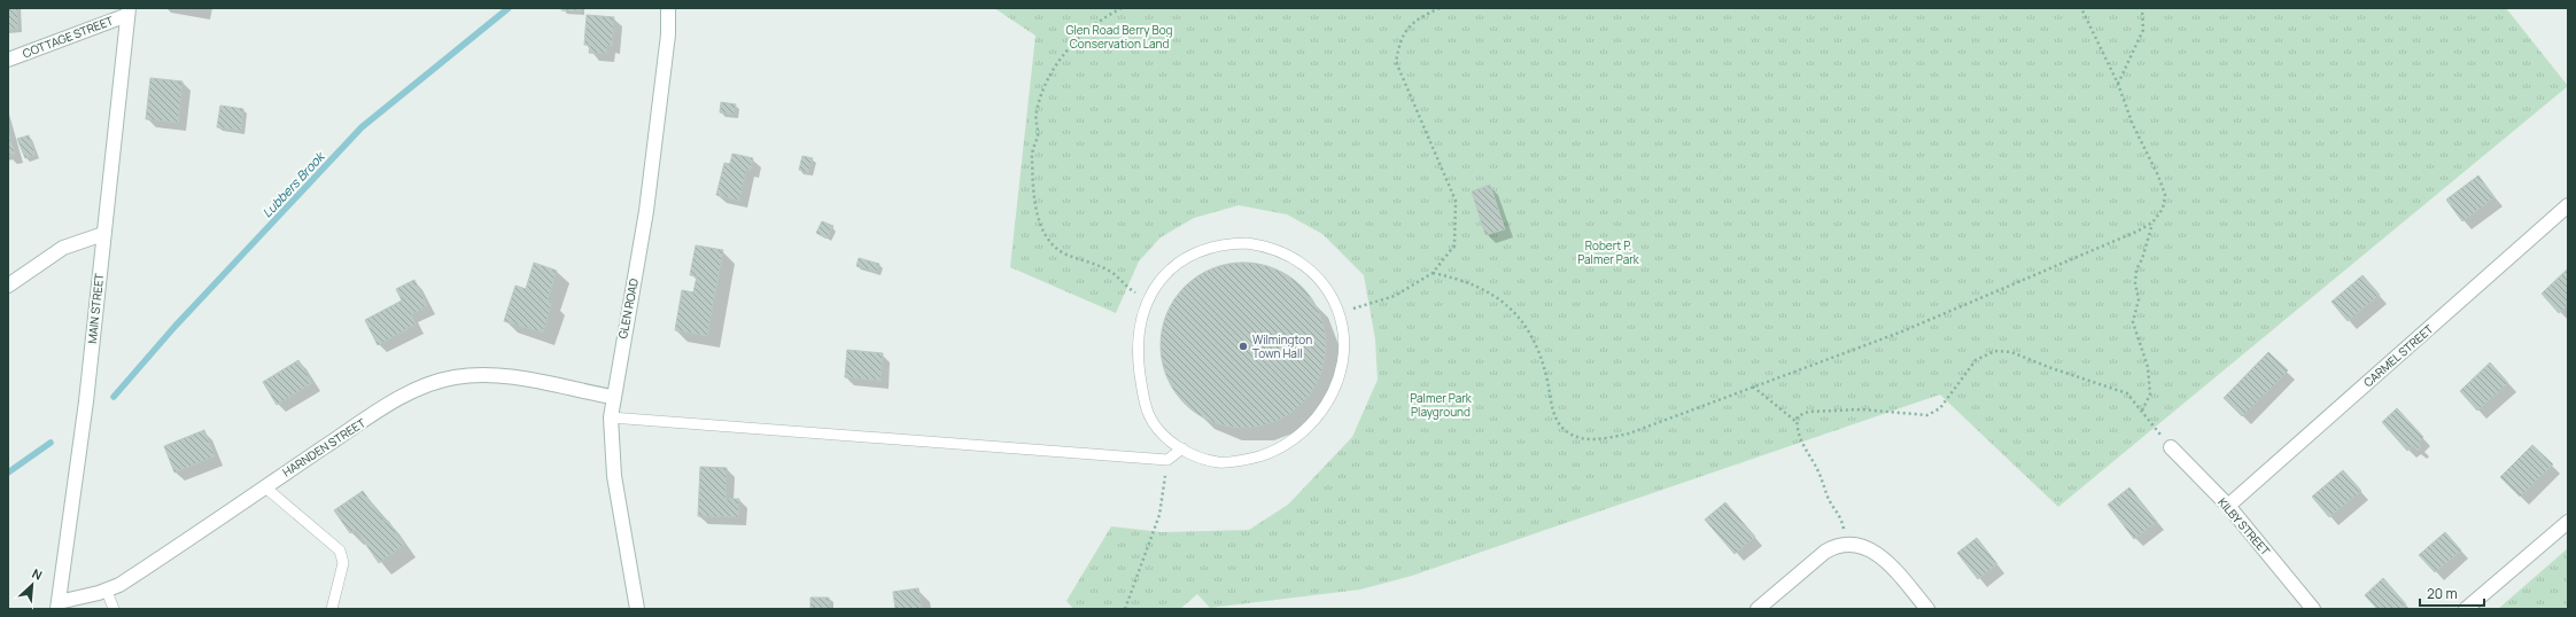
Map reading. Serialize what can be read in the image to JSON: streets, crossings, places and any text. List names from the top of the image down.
{
  "streets": {
    "street": [
      "COTTAGE STREET",
      "MAIN STREET",
      "GLEN ROAD",
      "CARMEL STREET",
      "HARNDEN STREET",
      "KILBY STREET"
    ]
  },
  "crossings": [
    ["COTTAGE STREET", "MAIN STREET"],
    ["MAIN STREET", "HARNDEN STREET"],
    ["GLEN ROAD", "HARNDEN STREET"],
    ["CARMEL STREET", "KILBY STREET"]
  ],
  "water": ["Lubbers Brook"],
  "parks": ["Glen Road Berry Bog Conservation Land", "Robert P. Palmer Park", "Palmer Park Playground"],
  "places": ["Wilmington Town Hall"],
  "scale_bar": "20 m",
  "north": "top right"
}
